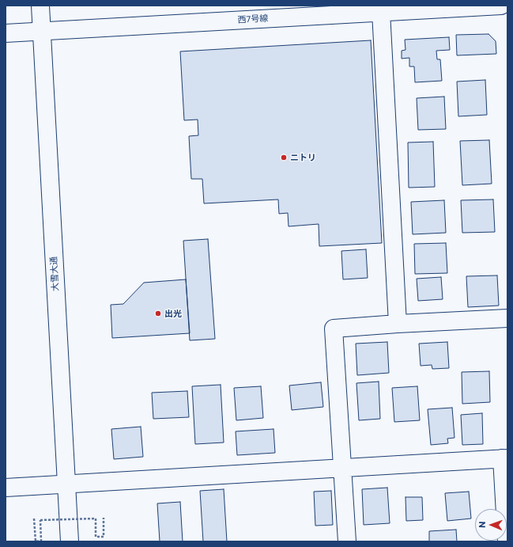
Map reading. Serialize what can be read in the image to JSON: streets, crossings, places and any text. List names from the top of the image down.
{
  "streets": {
    "main road": ["西7号線", "大雪大通"]
  },
  "crossings": [
    ["西7号線", "大雪大通"]
  ],
  "places": ["ニトリ", "出光"],
  "north": "left"
}
